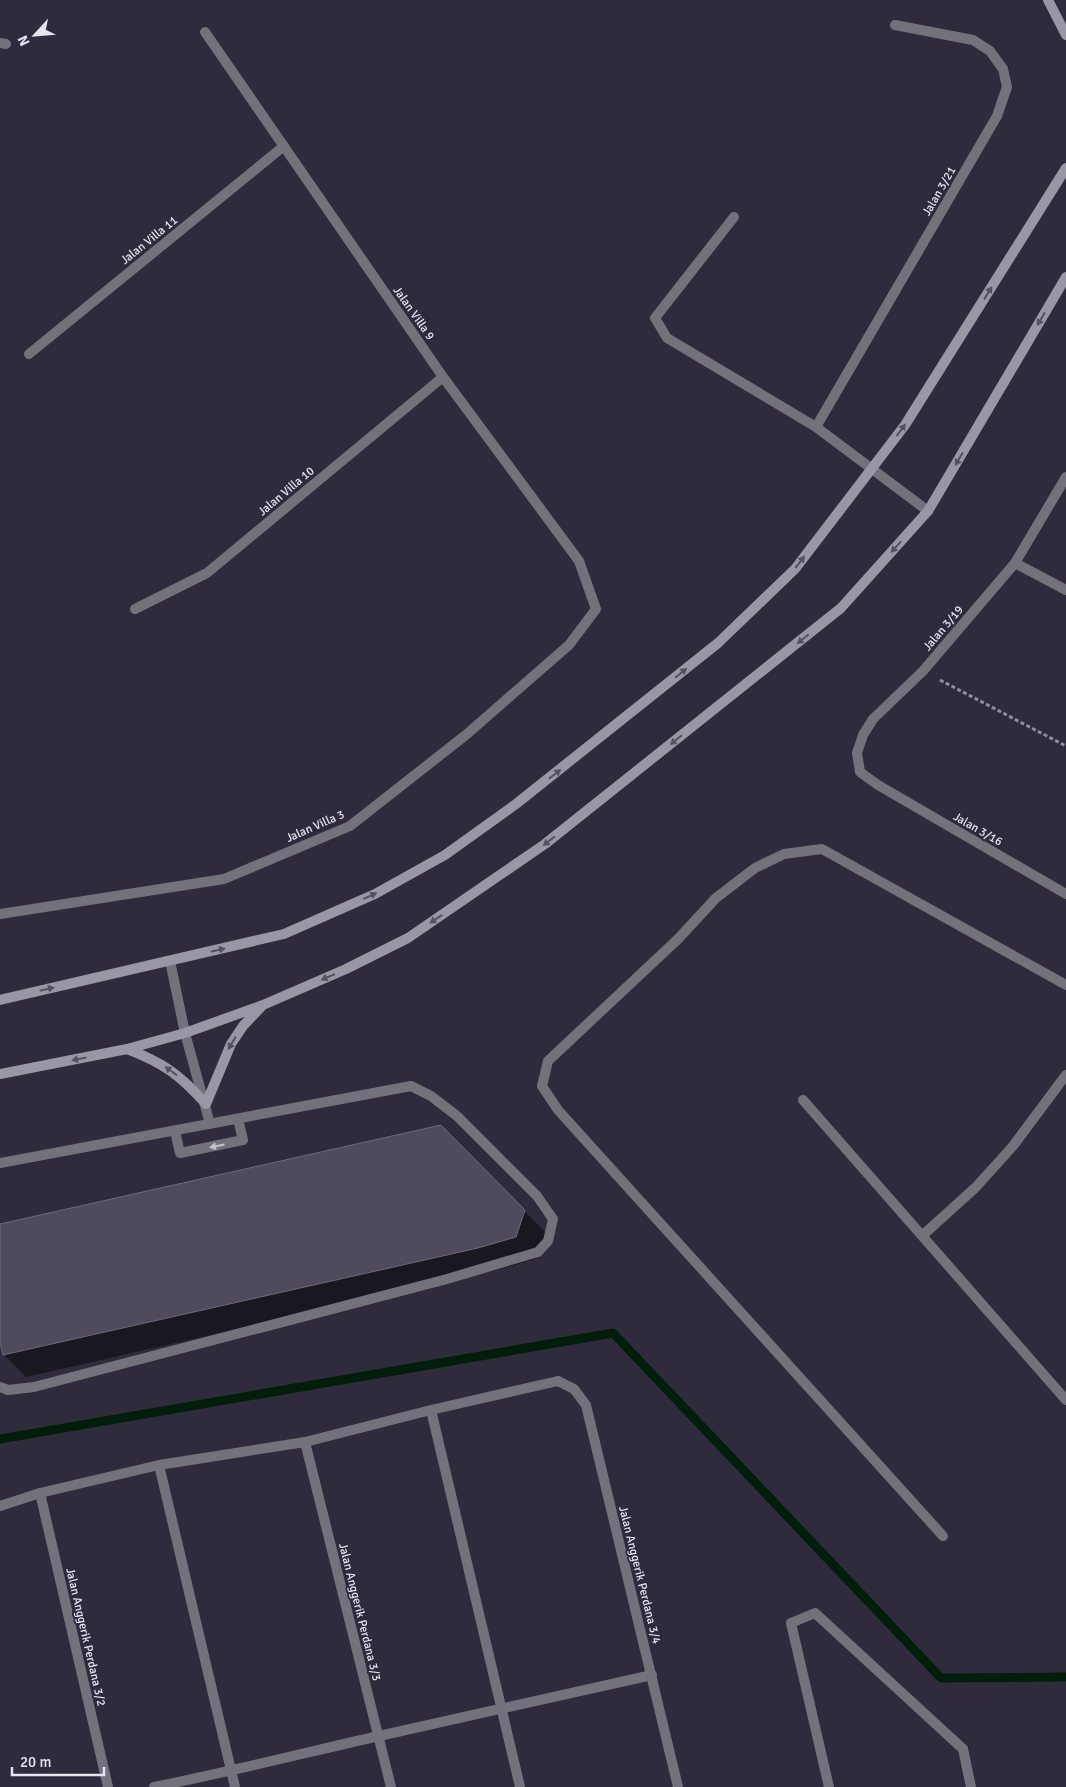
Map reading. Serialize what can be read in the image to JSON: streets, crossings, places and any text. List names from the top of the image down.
{
  "streets": {
    "street": [
      "Jalan 3/21",
      "Jalan Villa 11",
      "Jalan Villa 9",
      "Jalan Villa 10",
      "Jalan 3/19",
      "Jalan Villa 3",
      "Jalan 3/16",
      "Jalan Anggerik Perdana 3/4",
      "Jalan Anggerik Perdana 3/3",
      "Jalan Anggerik Perdana 3/2"
    ]
  },
  "crossings": [
    ["Jalan Villa 11", "Jalan Villa 9"],
    ["Jalan Villa 9", "Jalan Villa 10"],
    ["Jalan Villa 9", "Jalan Villa 3"],
    ["Jalan 3/19", "Jalan 3/16"]
  ],
  "scale_bar": "20 m",
  "north": "bottom left"
}
